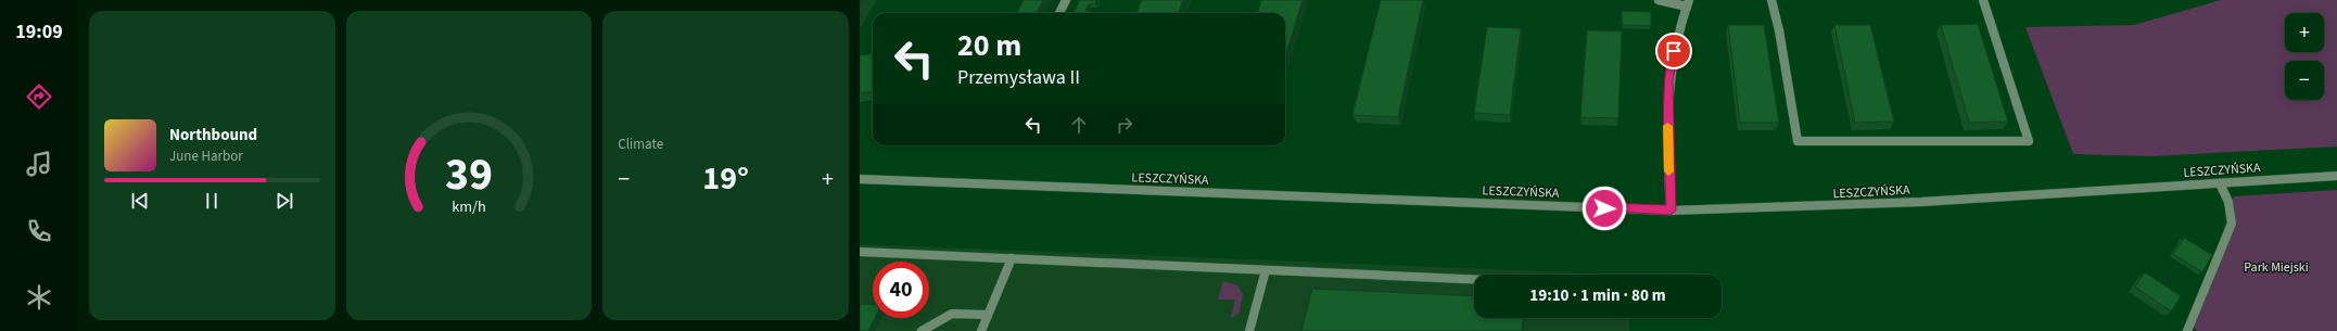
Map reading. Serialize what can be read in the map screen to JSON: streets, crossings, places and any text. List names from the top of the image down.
{
  "streets": {
    "street": ["LESZCZYŃSKA"]
  },
  "parks": ["Park Miejski"],
  "page": {
    "tabs": "19:09",
    "tile": "Climate",
    "map_buttons": ["+", "−"],
    "turn": ["20 m", "Przemysława II"],
    "song": ["Northbound", "June Harbor"],
    "heat": ["−", "19°", "+"],
    "limit": "40",
    "trip": "19:10 · 1 min · 80 m",
    "gauge": ["39", "km/h"]
  }
}
